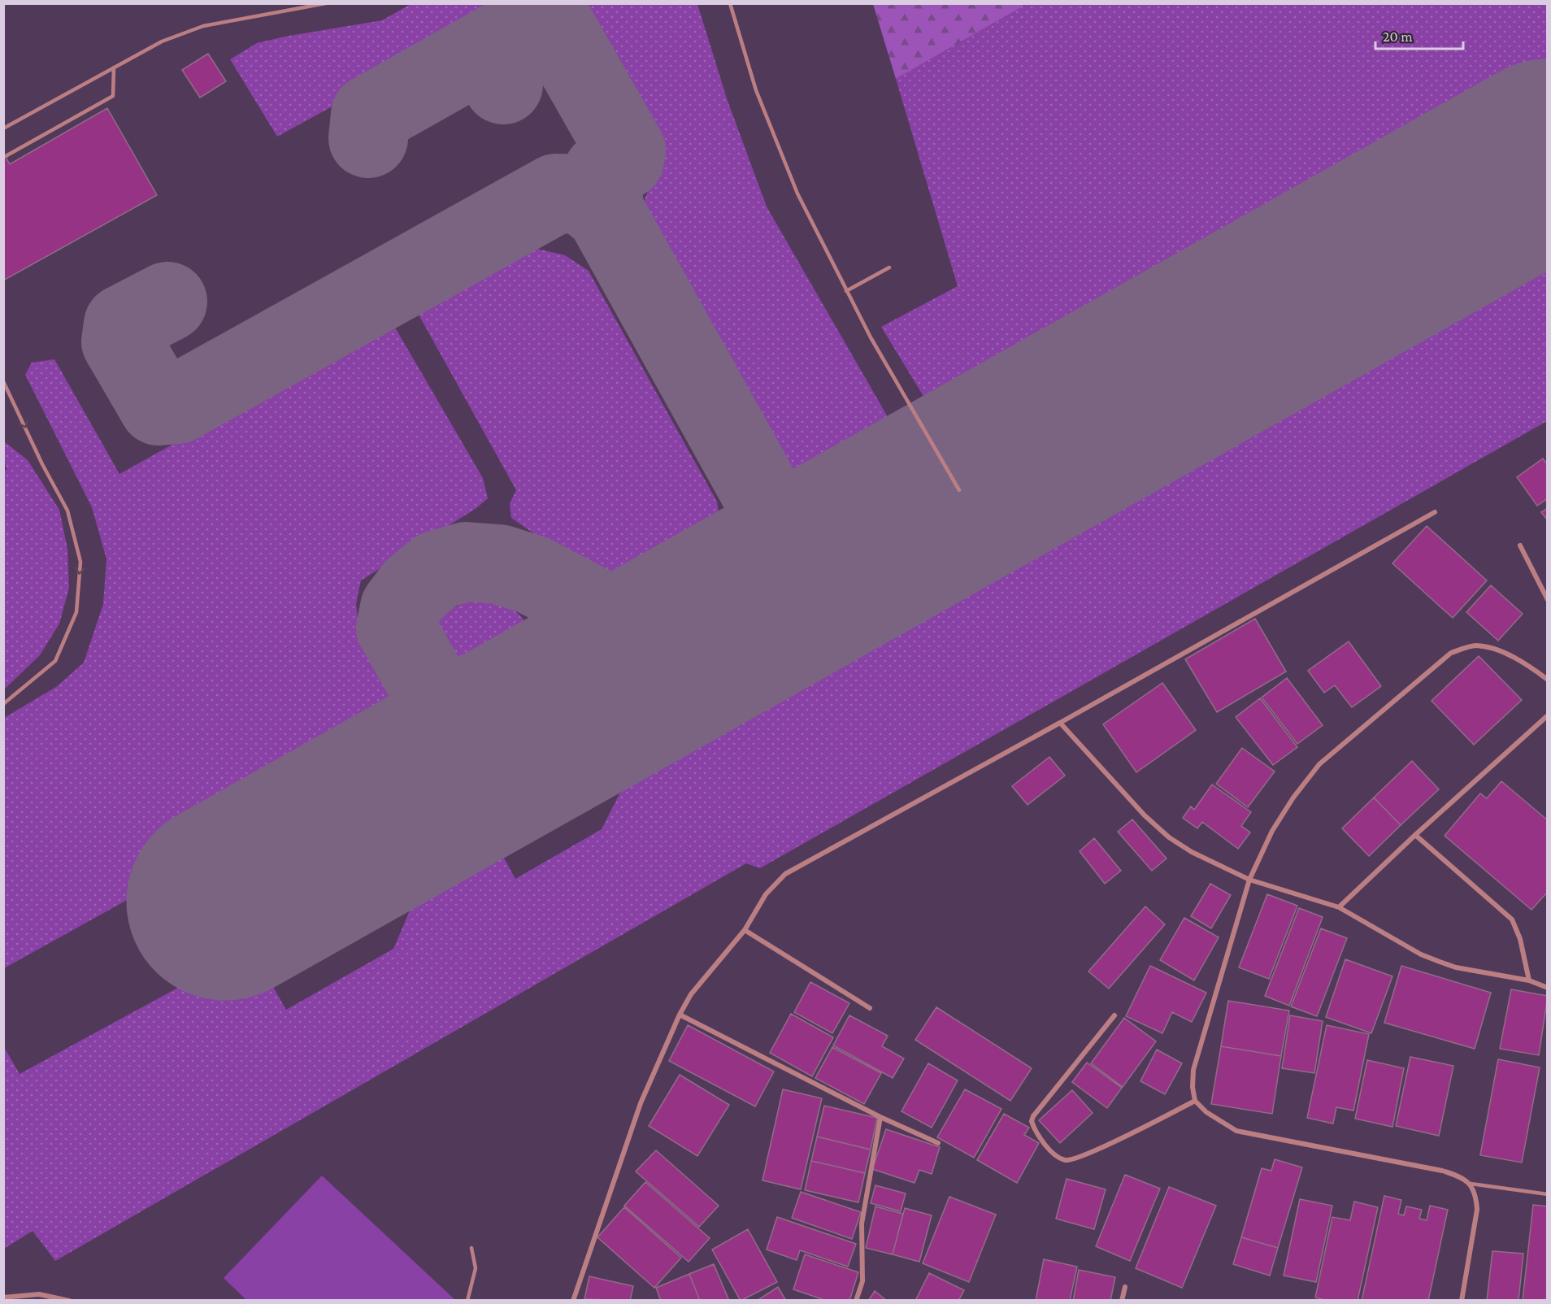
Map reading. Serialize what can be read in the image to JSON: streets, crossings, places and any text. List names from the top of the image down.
{
  "scale_bar": "20 m"
}
